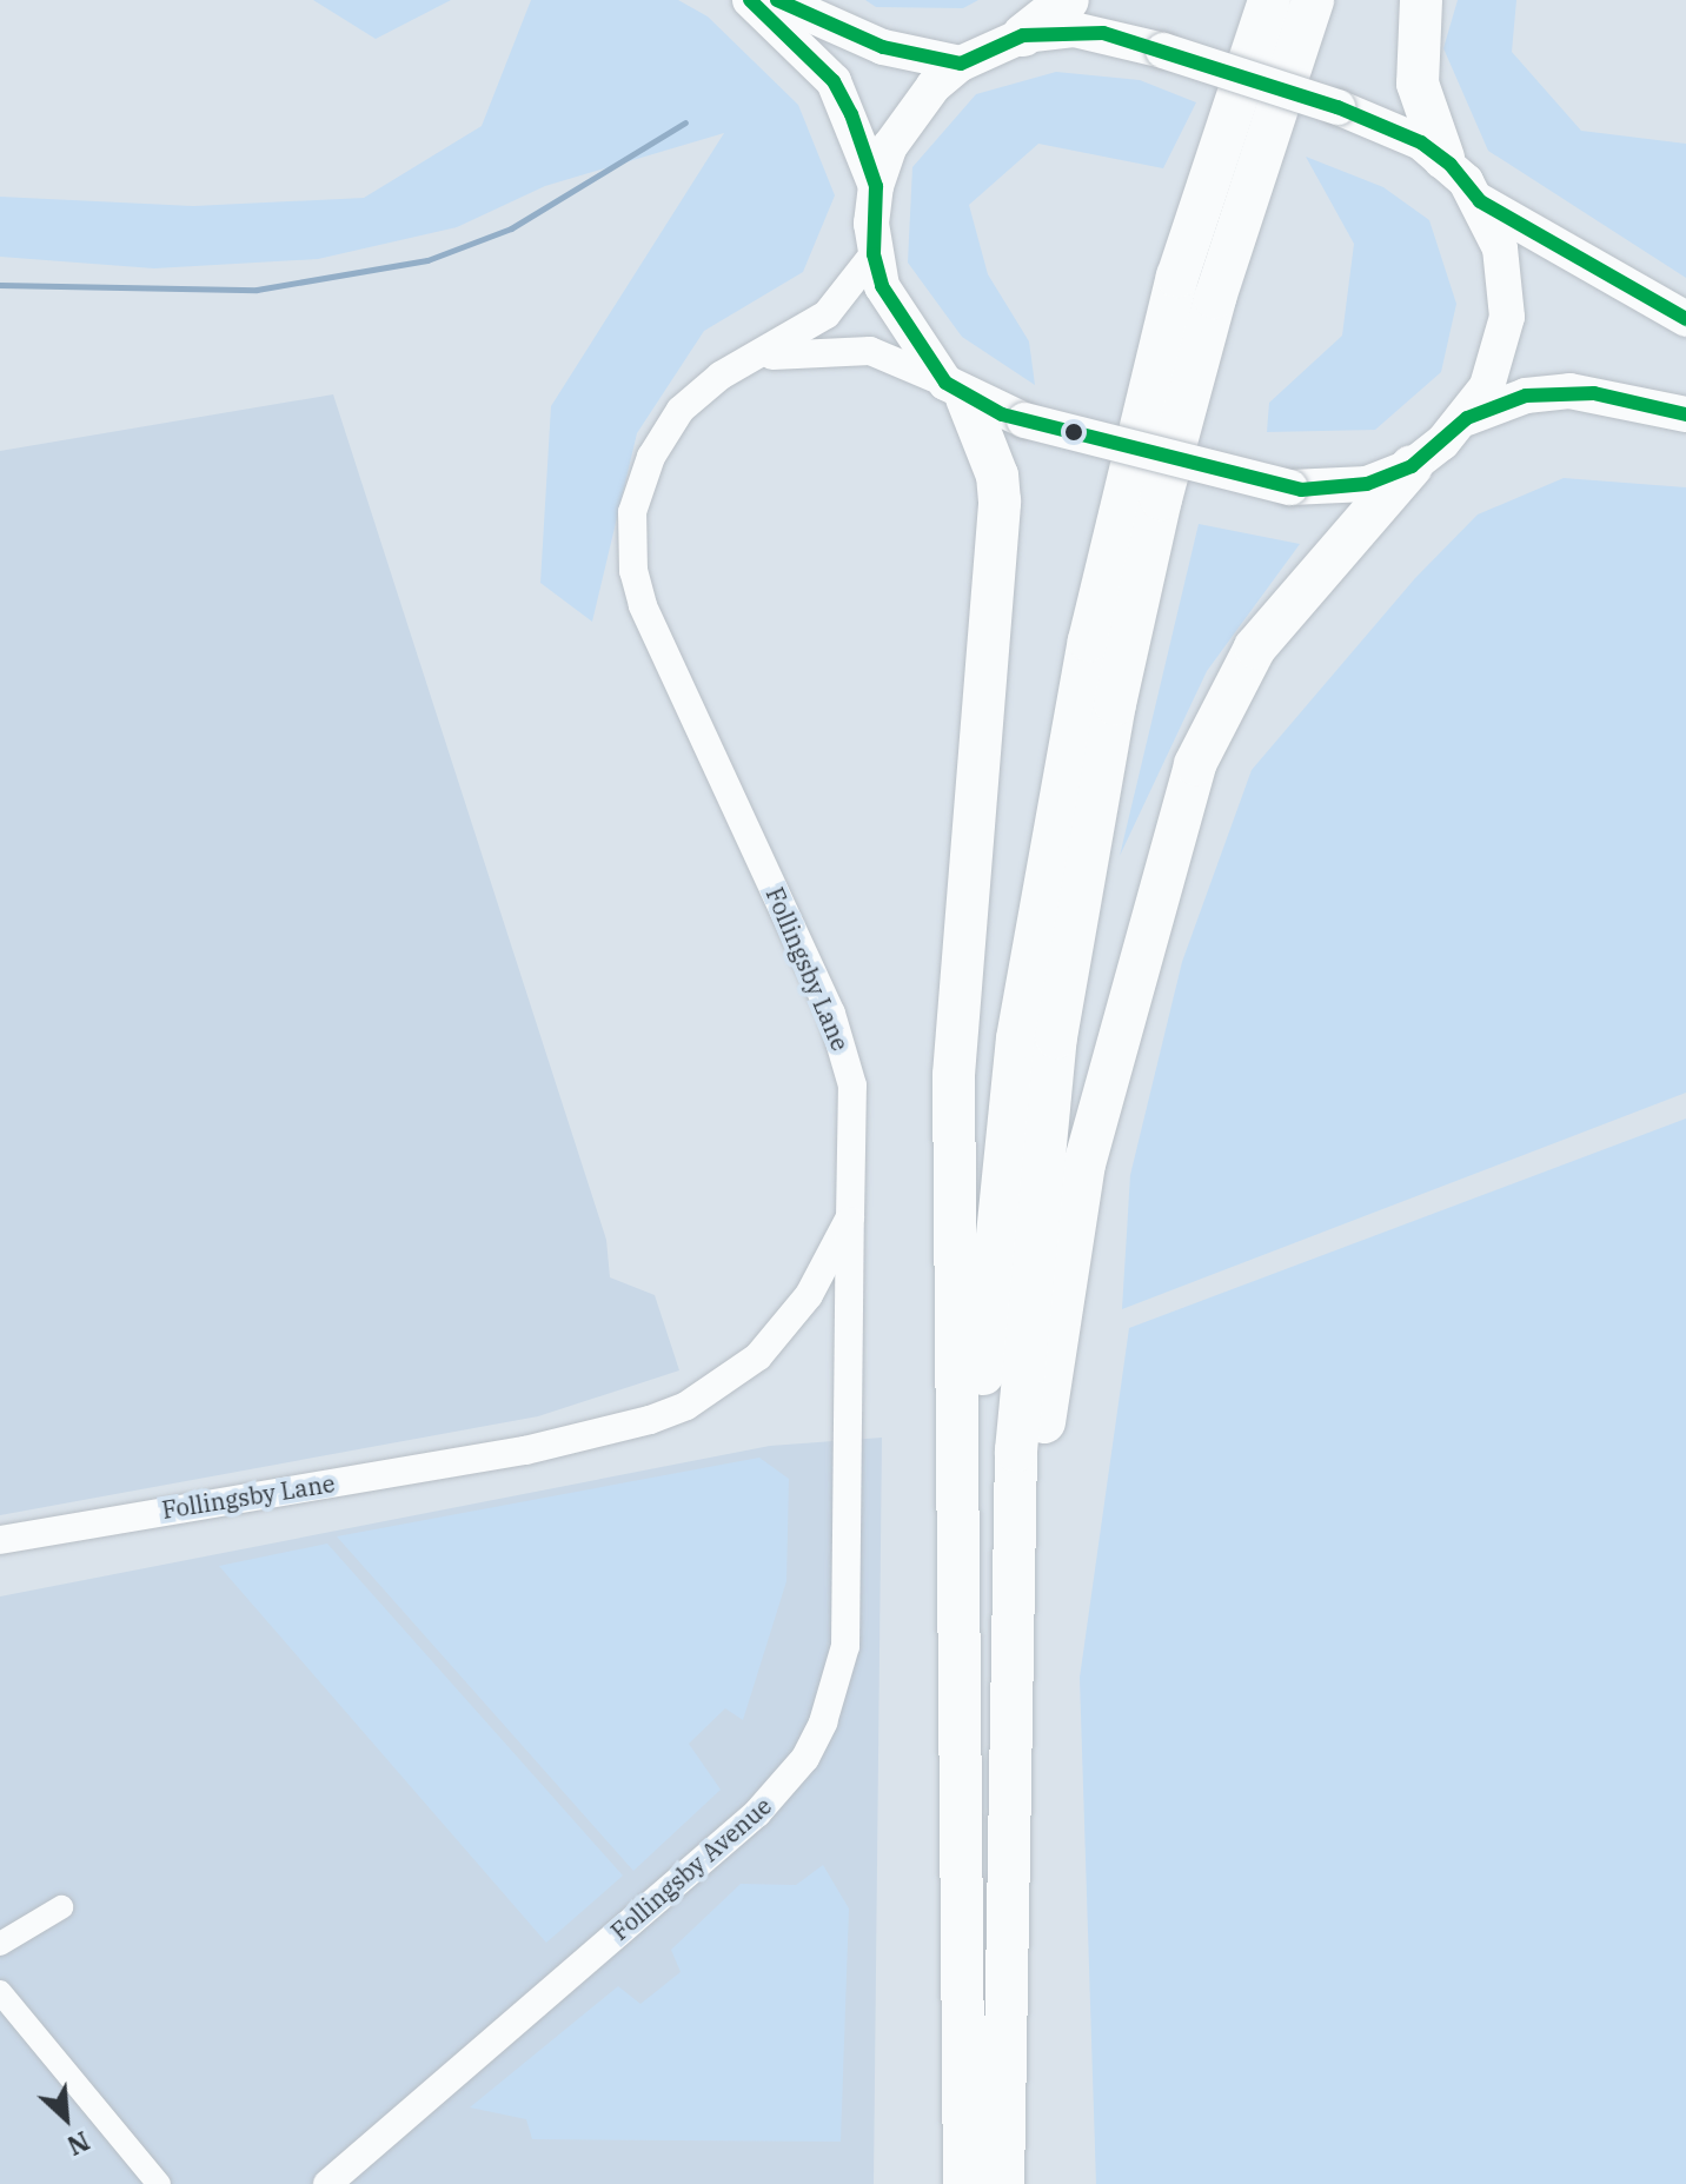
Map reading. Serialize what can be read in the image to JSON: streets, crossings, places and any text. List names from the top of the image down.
{
  "streets": {
    "street": ["Follingsby Lane", "Follingsby Avenue"]
  },
  "crossings": [
    ["Follingsby Lane", "Follingsby Avenue"]
  ],
  "north": "bottom right"
}
